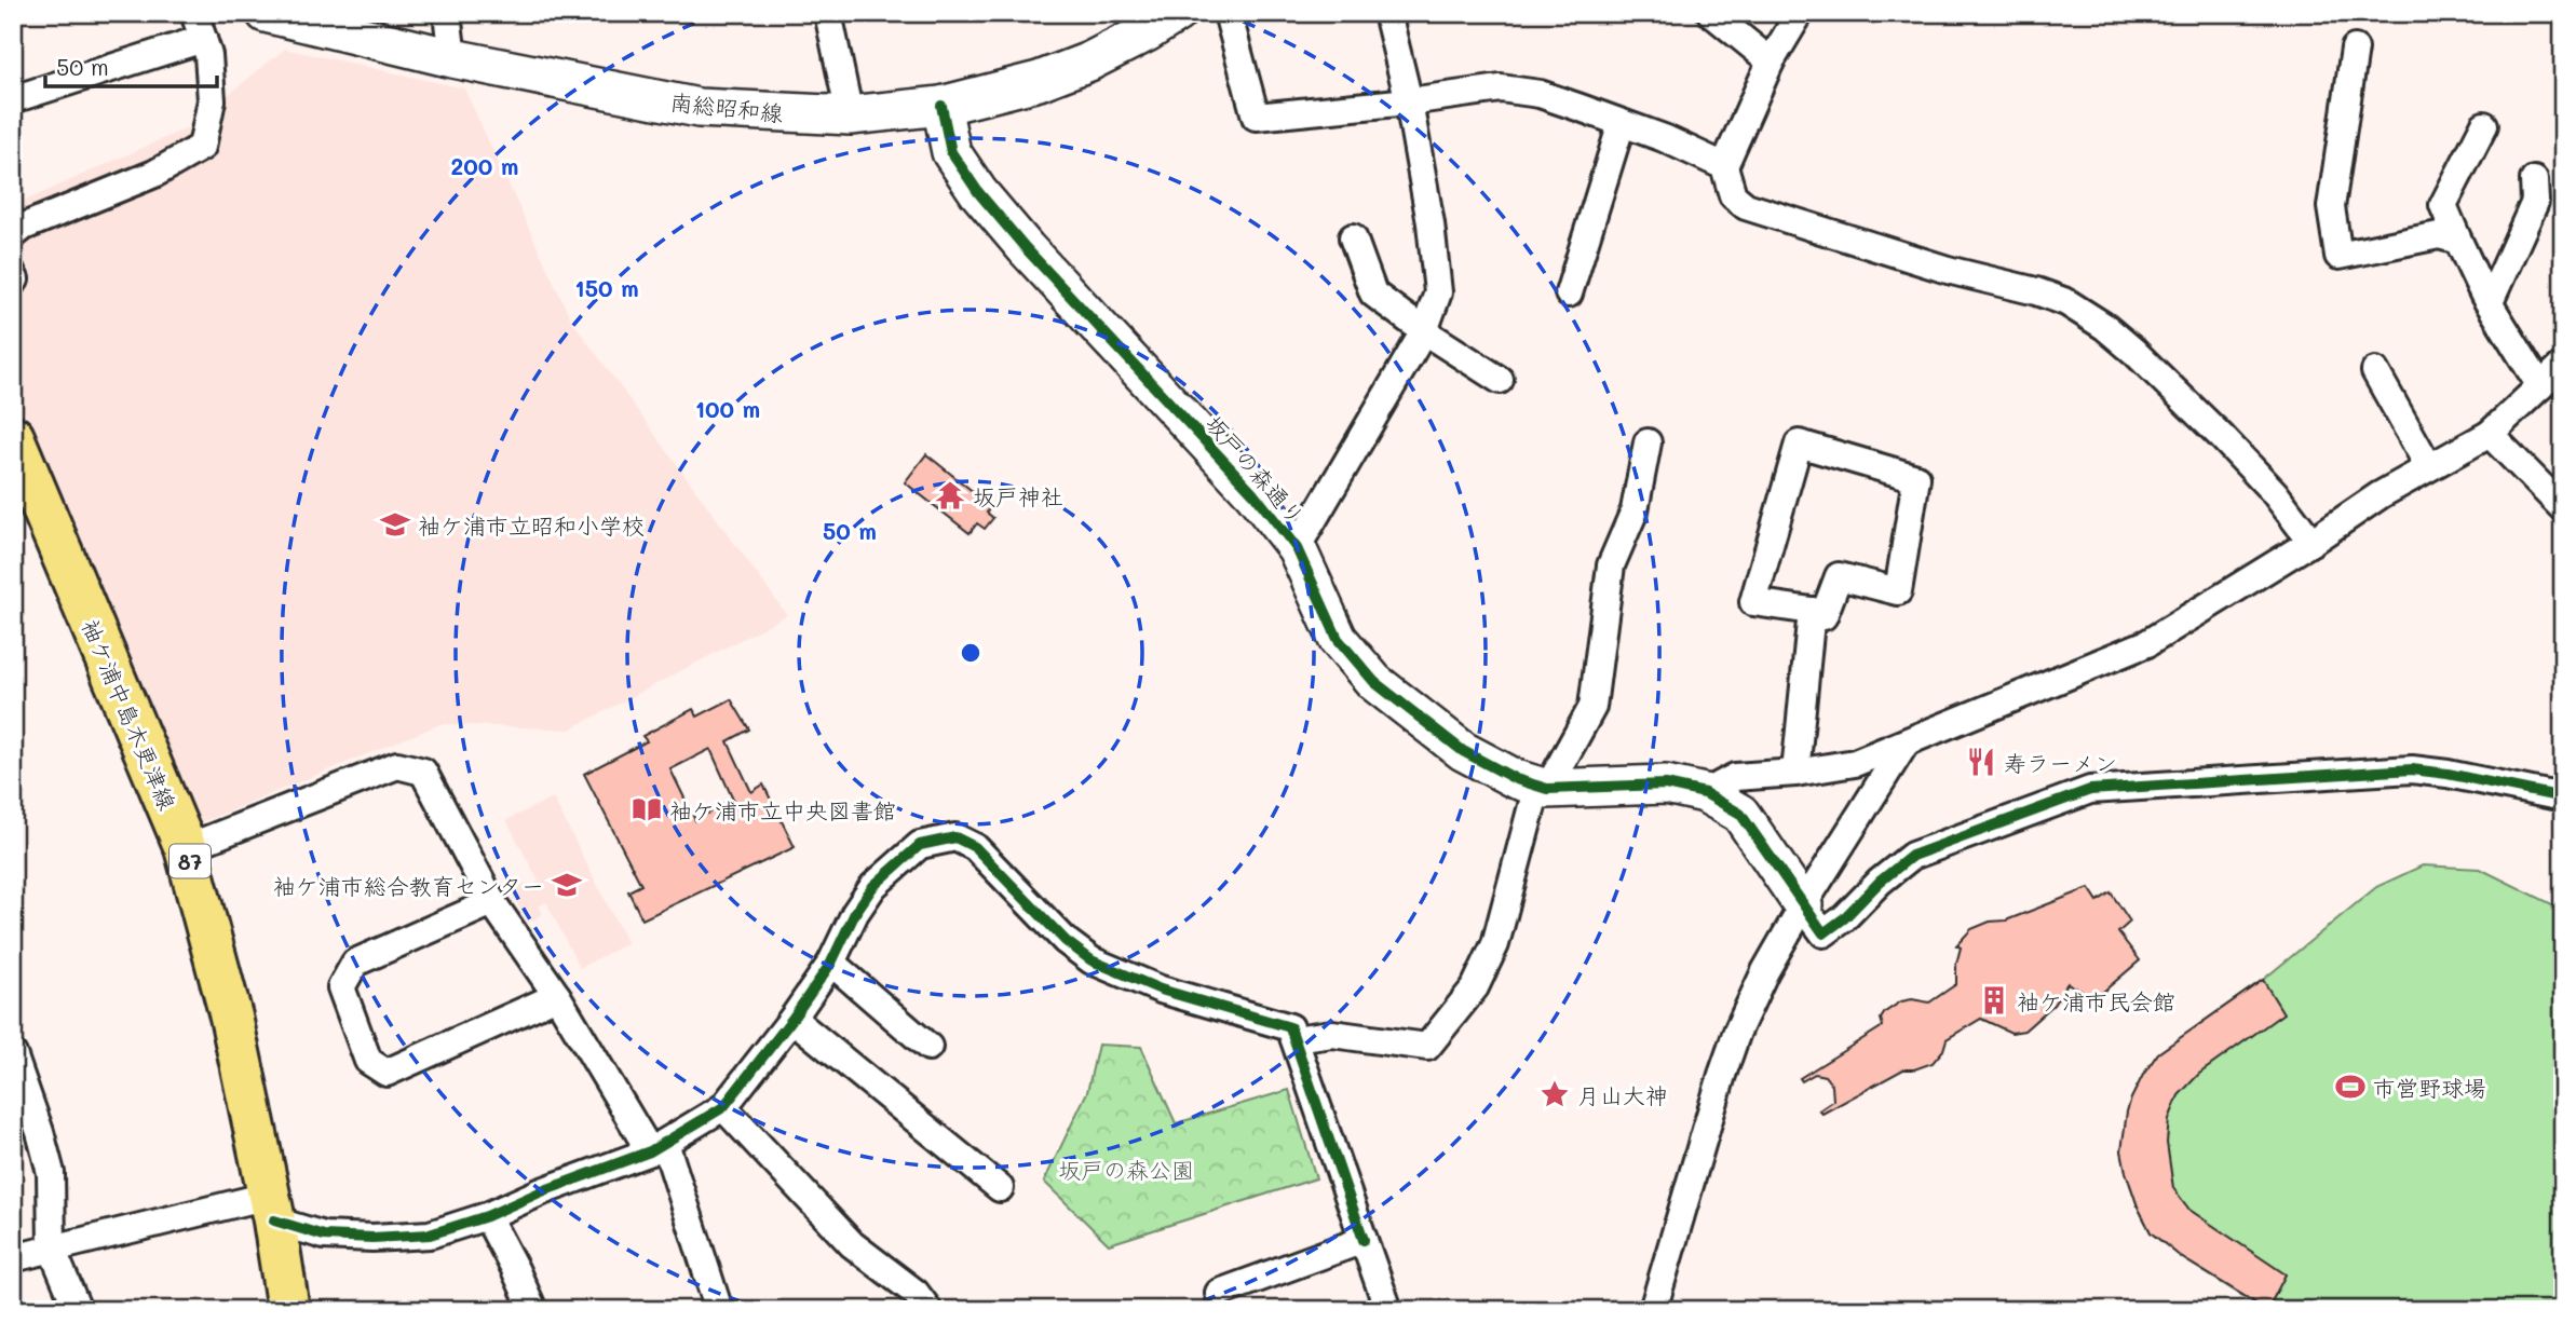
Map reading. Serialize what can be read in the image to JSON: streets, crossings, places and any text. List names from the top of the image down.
{
  "streets": {
    "main road": ["袖ケ浦中島木更津線", "87"],
    "street": ["南総昭和線", "坂戸の森通り"]
  },
  "crossings": [
    ["南総昭和線", "坂戸の森通り"]
  ],
  "parks": ["坂戸の森公園"],
  "places": {
    "temple": ["坂戸神社"],
    "school or university": ["袖ケ浦市立昭和小学校", "袖ケ浦市総合教育センター"],
    "restaurant": ["寿ラーメン"],
    "library": ["袖ケ浦市立中央図書館"],
    "building": ["袖ケ浦市民会館"],
    "sports": ["市営野球場"],
    "place": ["月山大神"]
  },
  "scale_bar": "50 m",
  "rings": [
    "200 m",
    "150 m",
    "100 m",
    "50 m"
  ]
}
